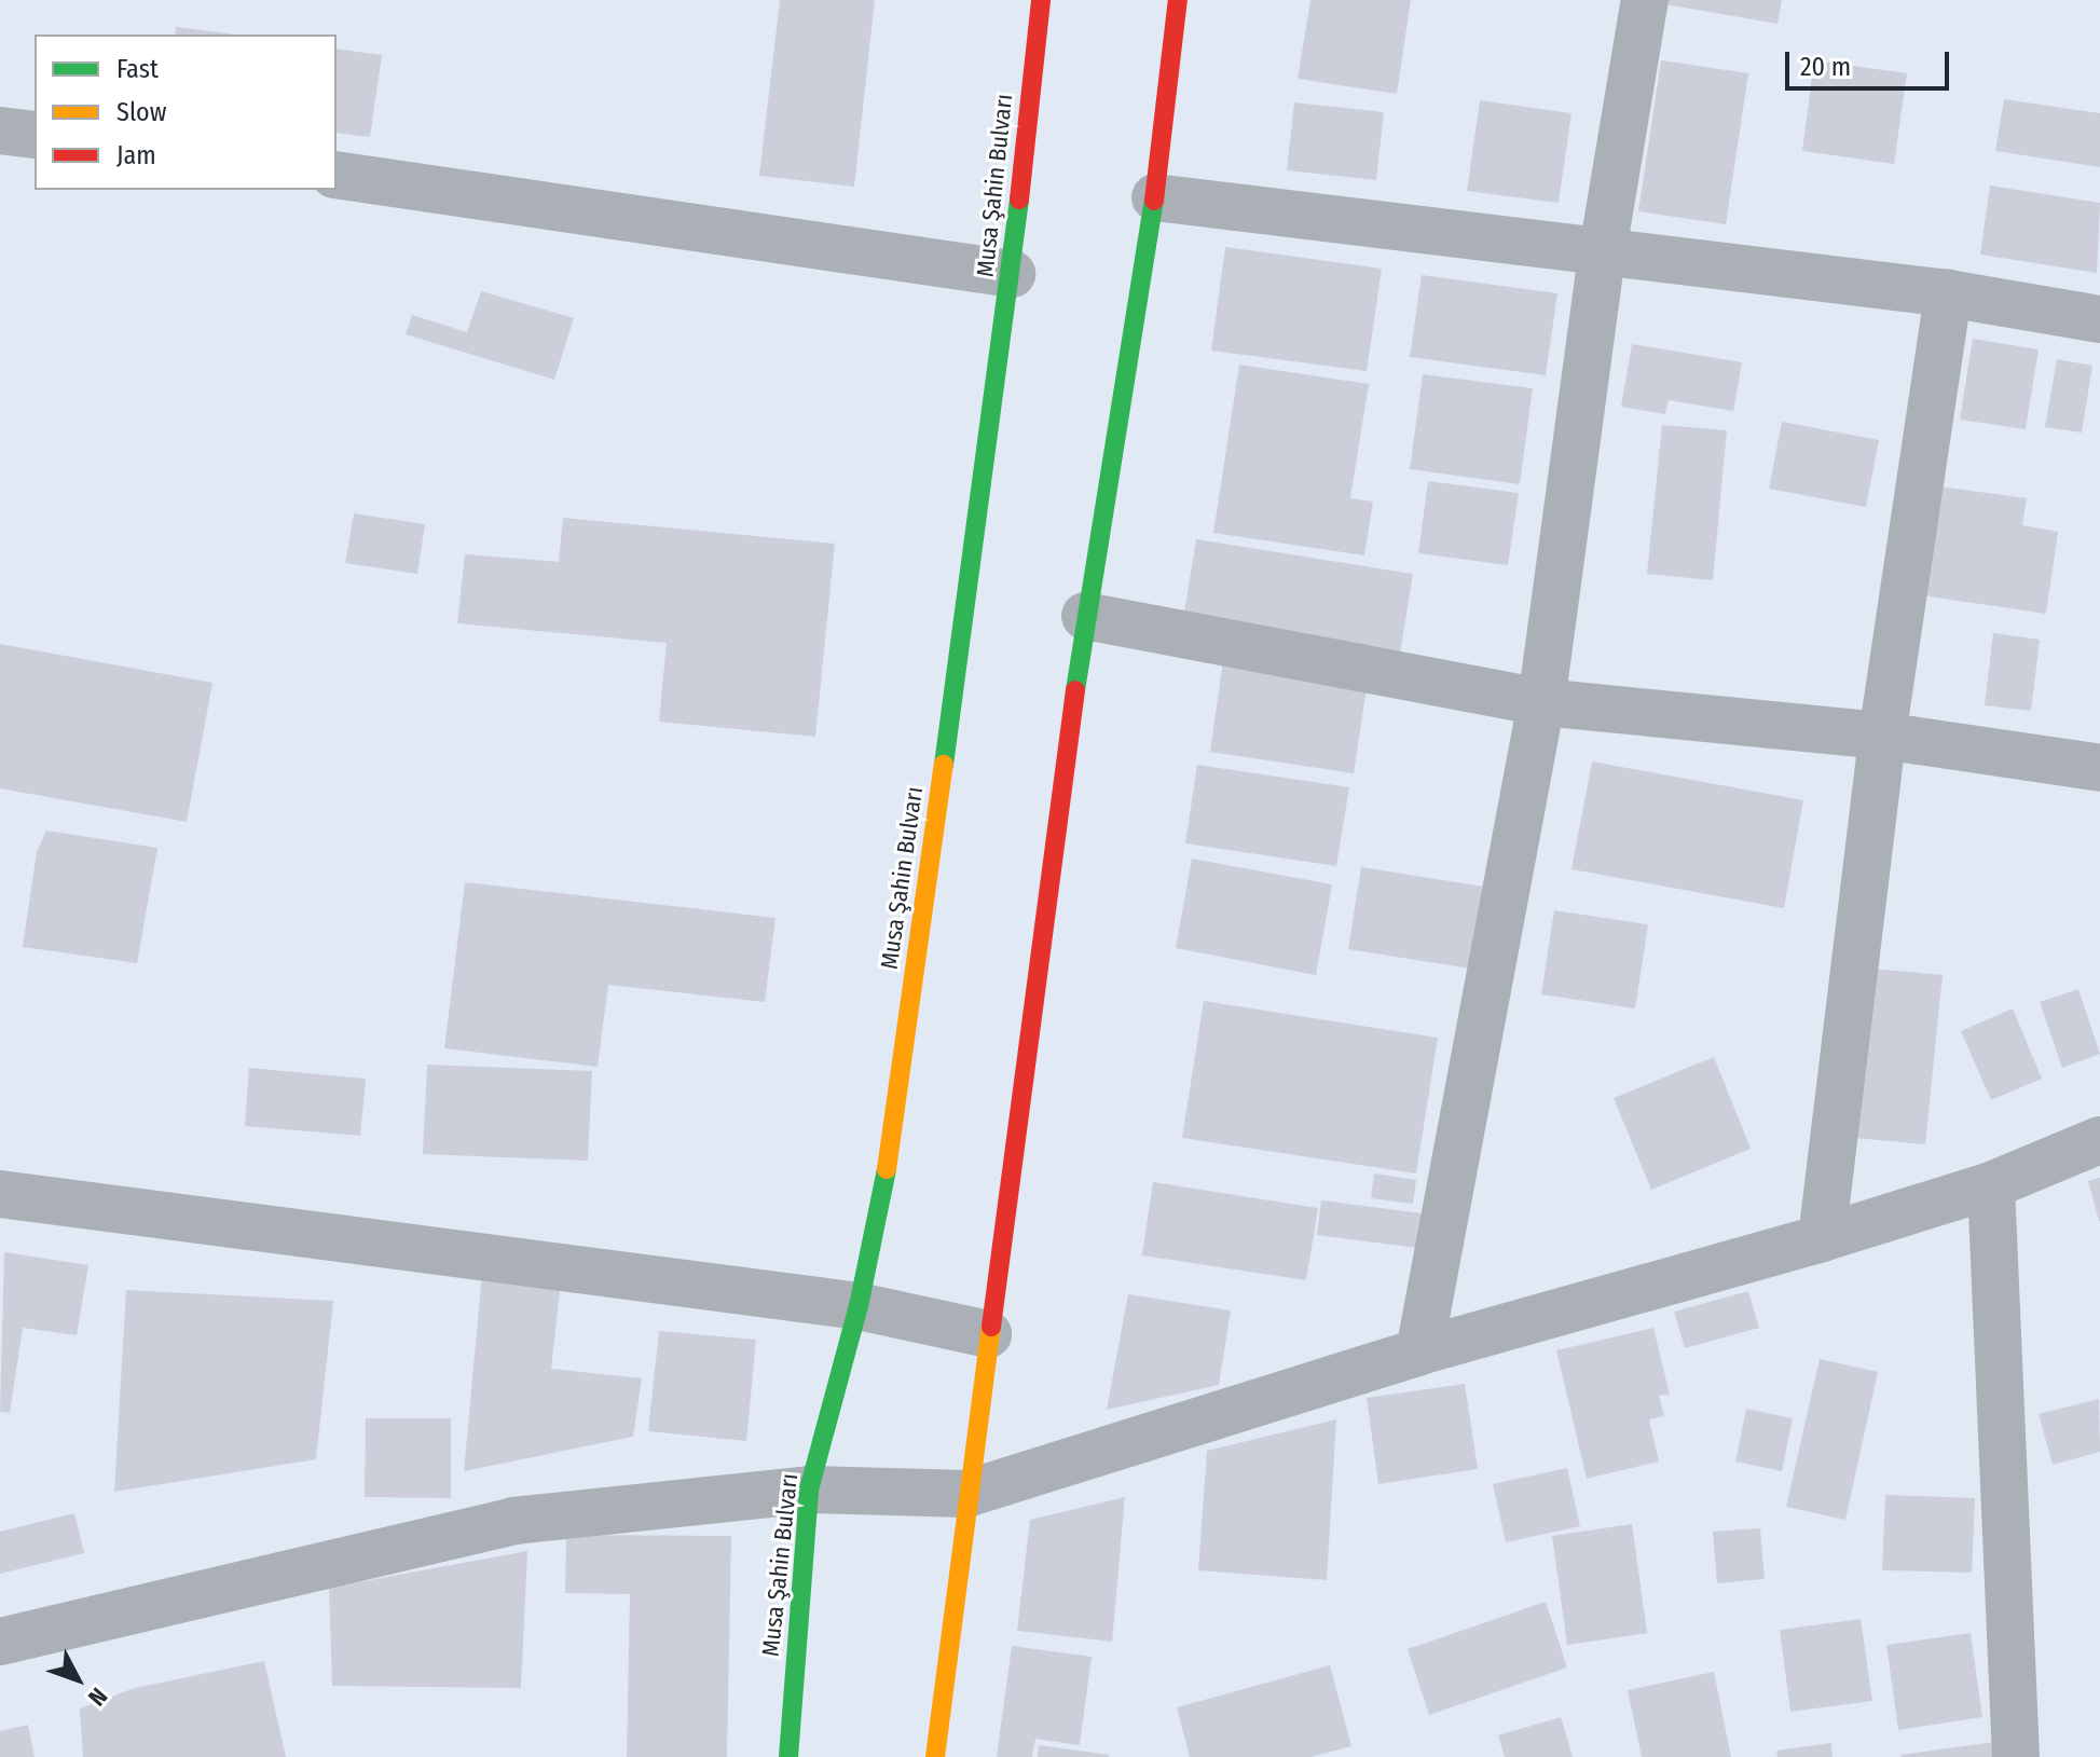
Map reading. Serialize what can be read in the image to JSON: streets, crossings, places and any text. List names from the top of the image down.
{
  "streets": {
    "main road": ["Musa Şahin Bulvarı"]
  },
  "legend": ["Fast", "Slow", "Jam"],
  "scale_bar": "20 m",
  "north": "bottom right"
}
